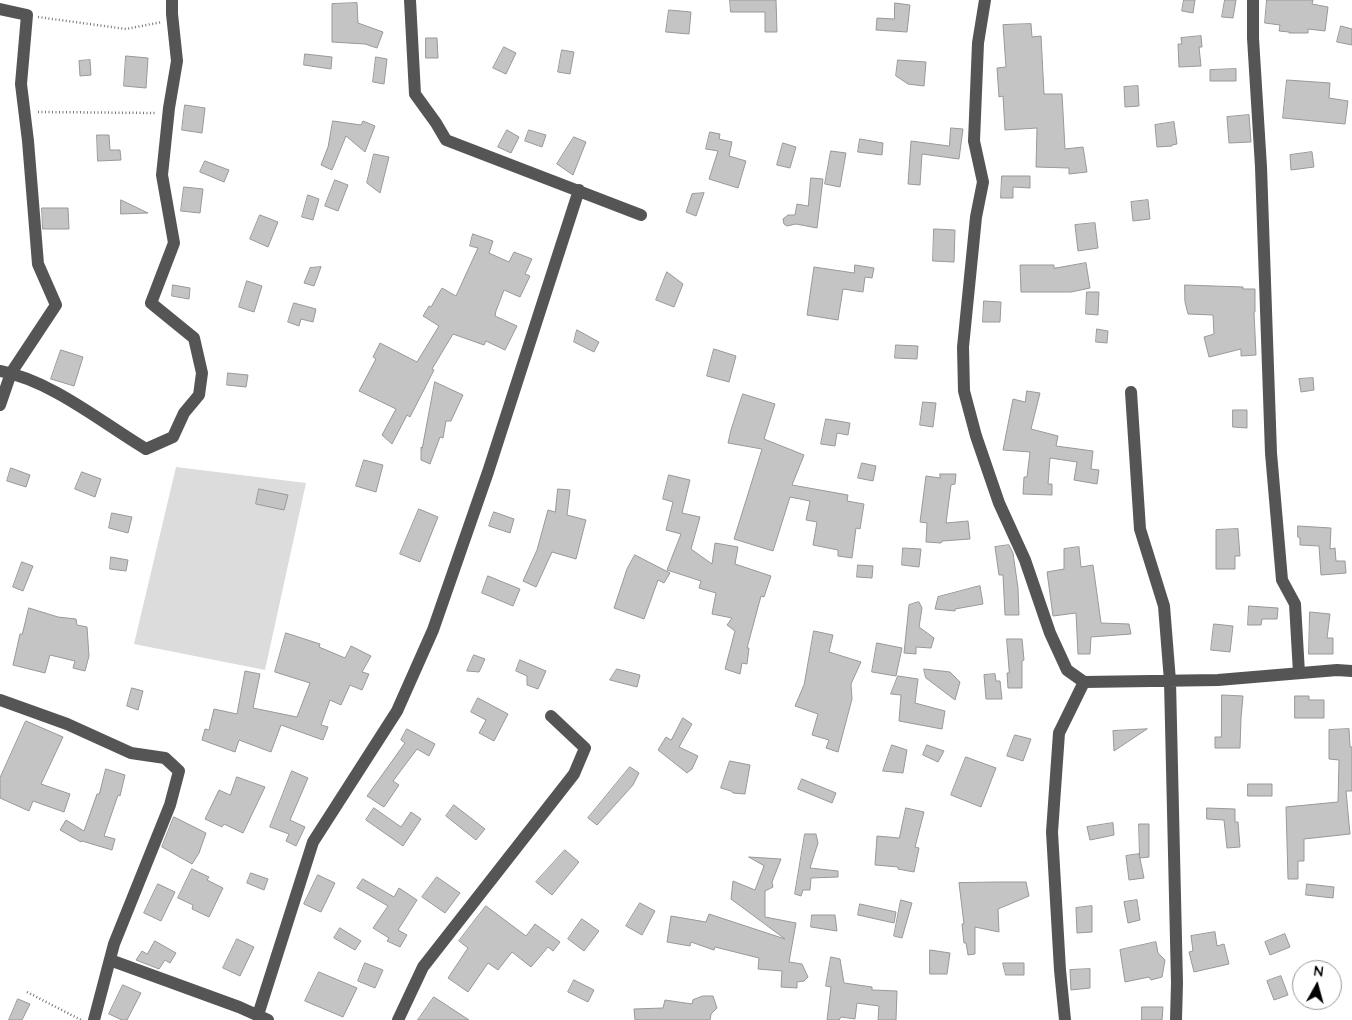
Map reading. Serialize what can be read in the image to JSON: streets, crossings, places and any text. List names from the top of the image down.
{
  "north": "top"
}
